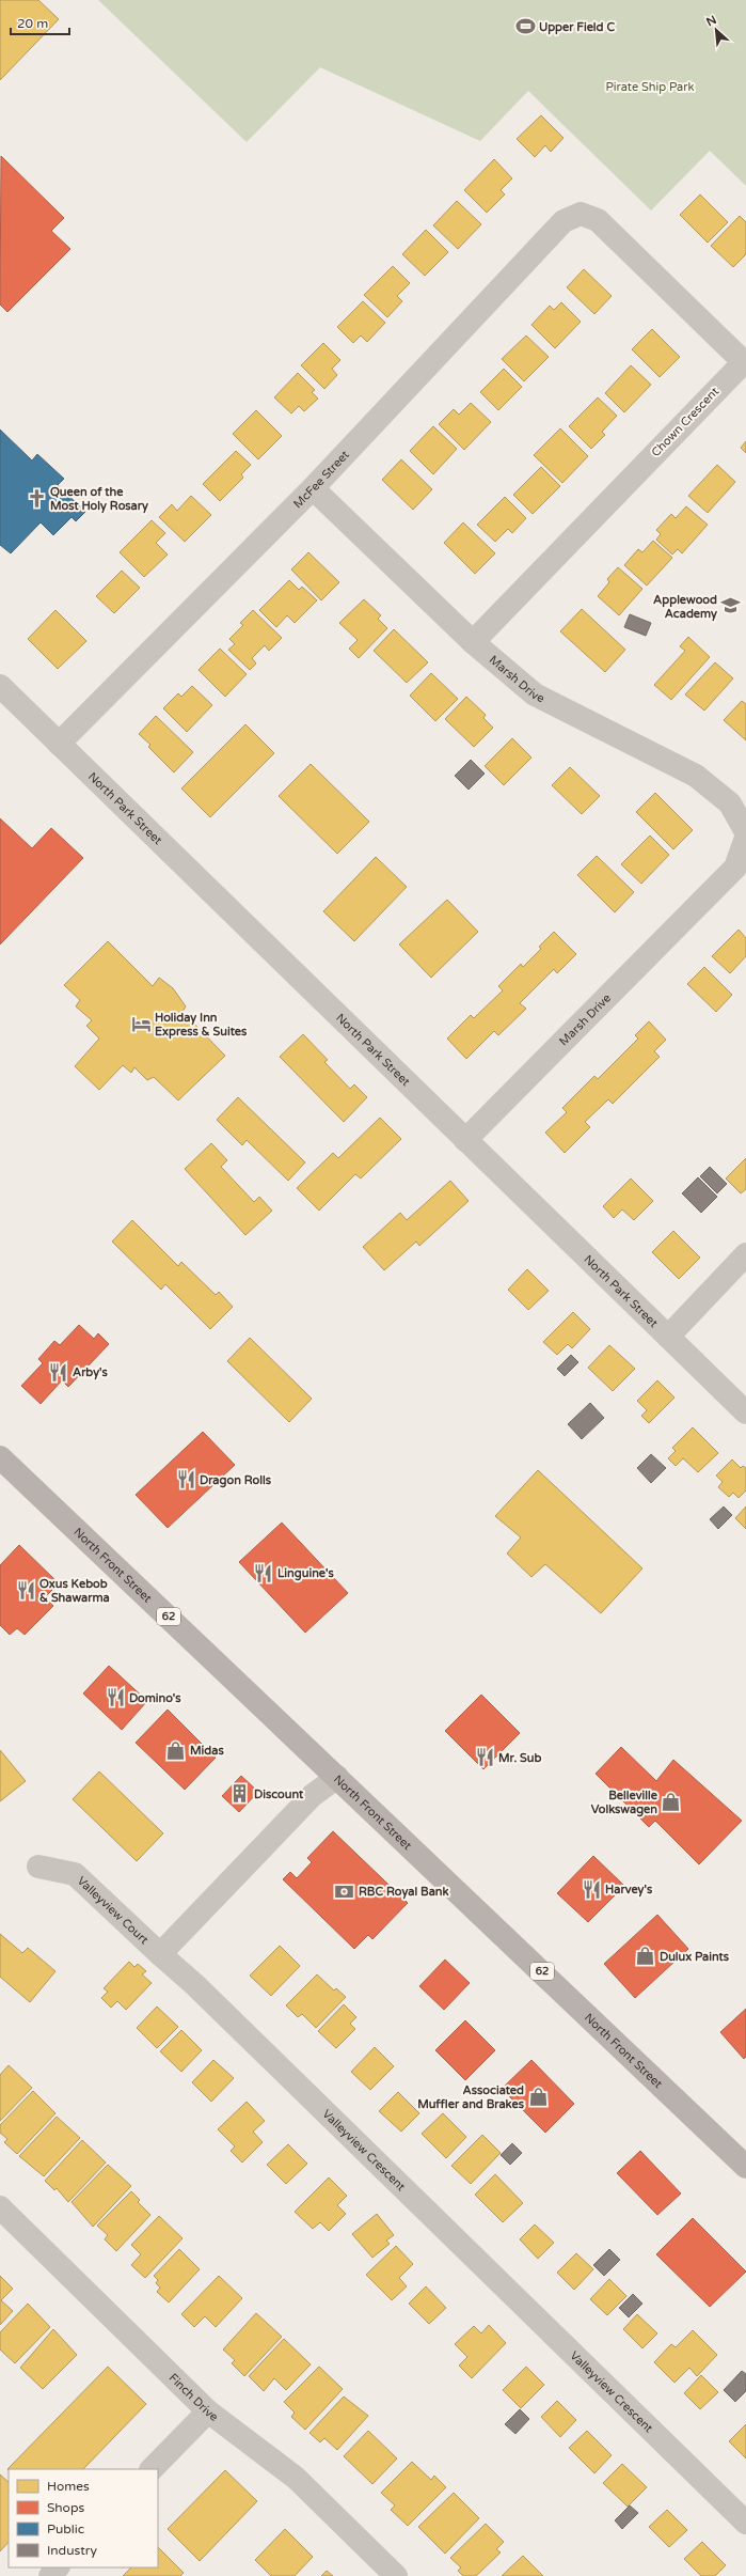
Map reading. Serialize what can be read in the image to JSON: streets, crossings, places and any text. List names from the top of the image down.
{
  "streets": {
    "main road": ["North Front Street", "62"],
    "street": [
      "Chown Crescent",
      "McFee Street",
      "Marsh Drive",
      "North Park Street",
      "Valleyview Court",
      "Valleyview Crescent",
      "Finch Drive"
    ]
  },
  "crossings": [
    ["Chown Crescent", "McFee Street"],
    ["Chown Crescent", "Marsh Drive"],
    ["McFee Street", "Marsh Drive"],
    ["McFee Street", "North Park Street"],
    ["Marsh Drive", "North Park Street"],
    ["Valleyview Court", "Valleyview Crescent"]
  ],
  "parks": ["Pirate Ship Park"],
  "places": {
    "sports": ["Upper Field C"],
    "church": ["Queen of the Most Holy Rosary"],
    "school or university": ["Applewood Academy"],
    "hotel": ["Holiday Inn Express & Suites"],
    "restaurant": [
      "Arby's",
      "Dragon Rolls",
      "Linguine's",
      "Oxus Kebob & Shawarma",
      "Domino's",
      "Mr. Sub",
      "Harvey's"
    ],
    "shop": [
      "Midas",
      "Belleville Volkswagen",
      "Dulux Paints",
      "Associated Muffler and Brakes"
    ],
    "building": ["Discount"],
    "bank": ["RBC Royal Bank"]
  },
  "legend": [
    "Homes",
    "Shops",
    "Public",
    "Industry"
  ],
  "scale_bar": "20 m",
  "north": "top left"
}
